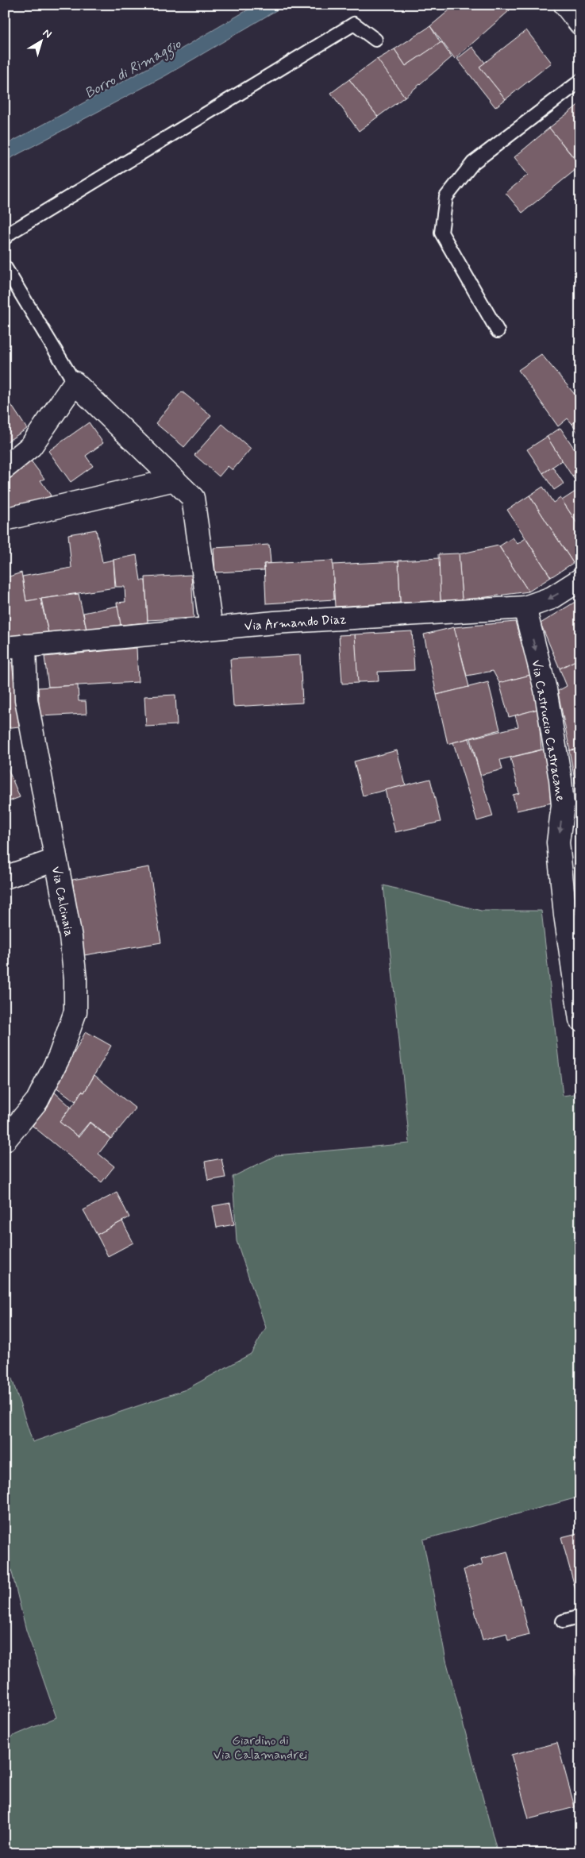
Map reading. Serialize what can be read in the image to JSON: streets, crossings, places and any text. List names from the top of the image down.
{
  "streets": {
    "street": ["Via Armando Diaz", "Via Castruccio Castracane", "Via Calcinaia"]
  },
  "crossings": [
    ["Via Armando Diaz", "Via Castruccio Castracane"],
    ["Via Armando Diaz", "Via Calcinaia"]
  ],
  "one_way": ["Via Castruccio Castracane"],
  "water": ["Borro di Rimaggio"],
  "parks": ["Giardino di Via Calamandrei"],
  "north": "top right"
}
